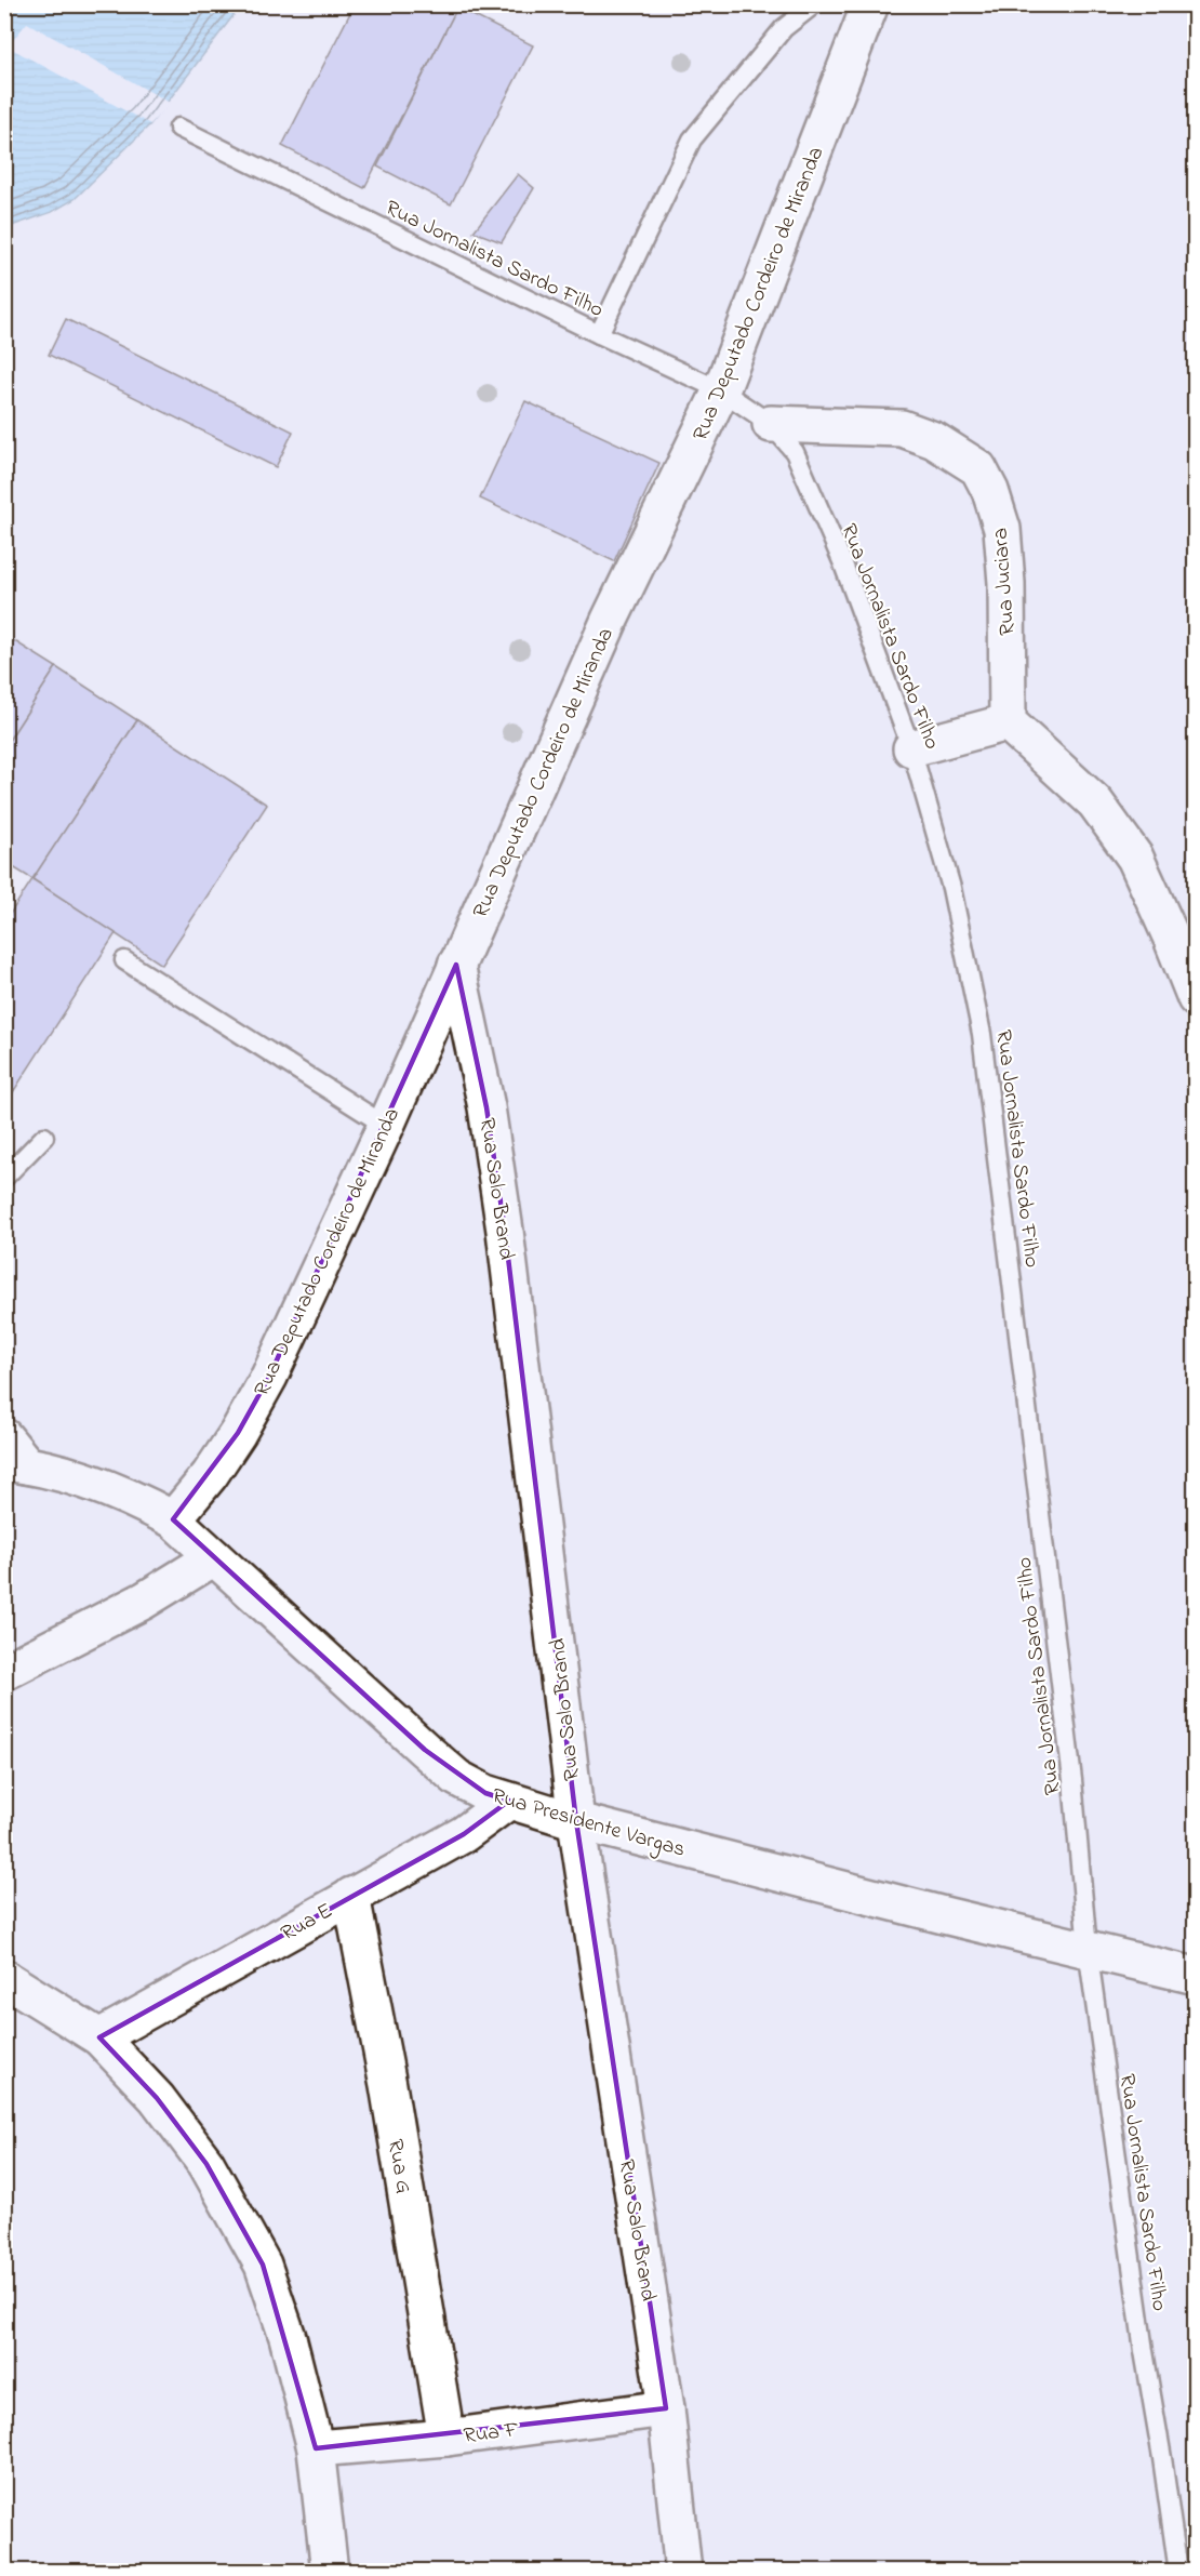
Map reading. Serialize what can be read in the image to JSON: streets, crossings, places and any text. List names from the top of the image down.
{
  "streets": {
    "street": [
      "Rua Deputado Cordeiro de Miranda",
      "Rua Juciara",
      "Rua Salo Brand",
      "Rua Presidente Vargas",
      "Rua E",
      "Rua G",
      "Rua F"
    ],
    "lane": ["Rua Jornalista Sardo Filho"]
  },
  "crossings": [
    ["Rua Jornalista Sardo Filho", "Rua Deputado Cordeiro de Miranda"],
    ["Rua Jornalista Sardo Filho", "Rua Juciara"],
    ["Rua Jornalista Sardo Filho", "Rua Presidente Vargas"],
    ["Rua Deputado Cordeiro de Miranda", "Rua Salo Brand"],
    ["Rua Deputado Cordeiro de Miranda", "Rua Presidente Vargas"],
    ["Rua Salo Brand", "Rua Presidente Vargas"],
    ["Rua Salo Brand", "Rua F"],
    ["Rua Presidente Vargas", "Rua E"],
    ["Rua E", "Rua G"],
    ["Rua G", "Rua F"]
  ]
}
